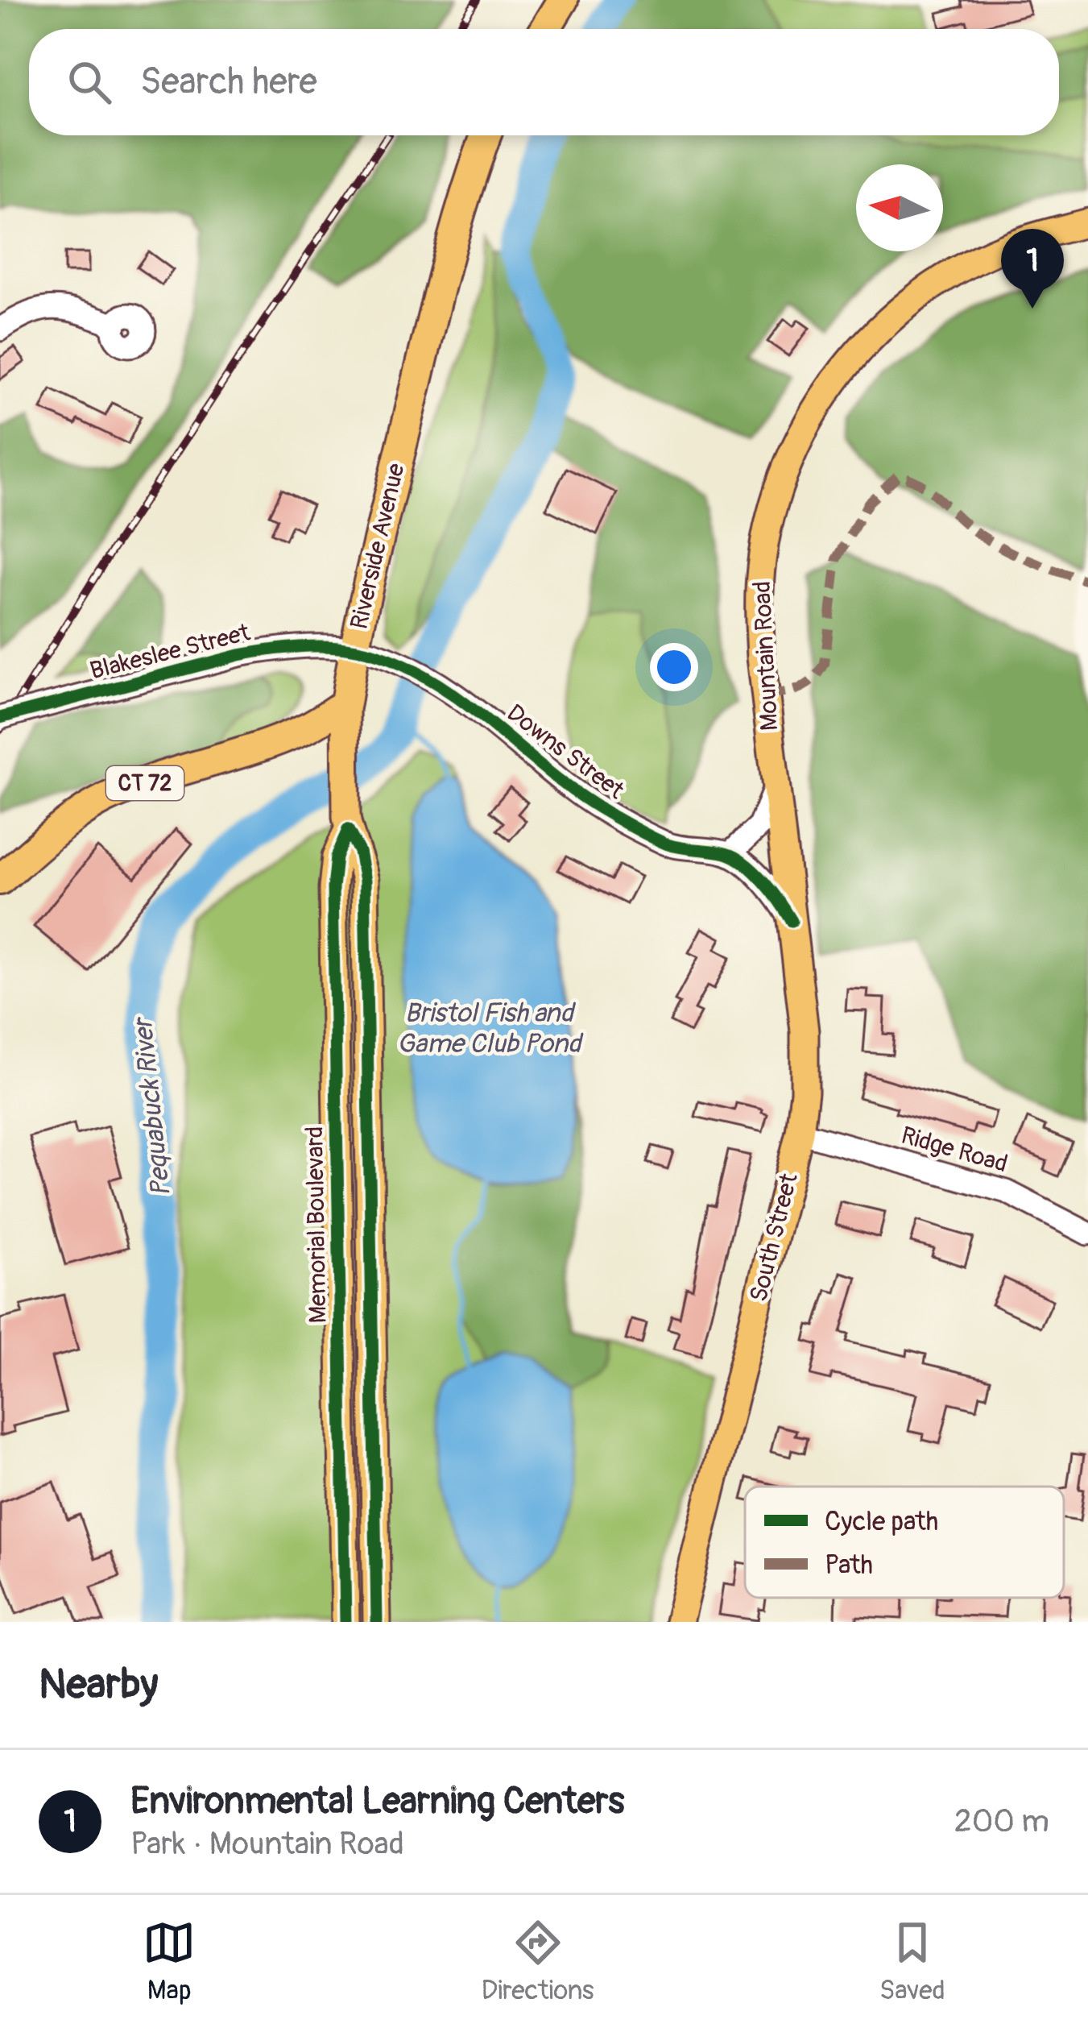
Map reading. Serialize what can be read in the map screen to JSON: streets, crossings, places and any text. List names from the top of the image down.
{
  "streets": {
    "highway": ["Riverside Avenue", "CT 72"],
    "main road": ["Mountain Road", "Memorial Boulevard", "South Street"],
    "street": ["Blakeslee Street", "Downs Street", "Ridge Road"]
  },
  "crossings": [
    ["Riverside Avenue", "Blakeslee Street"],
    ["Riverside Avenue", "Downs Street"],
    ["Riverside Avenue", "CT 72"],
    ["Riverside Avenue", "Memorial Boulevard"],
    ["Blakeslee Street", "Downs Street"],
    ["Mountain Road", "South Street"],
    ["CT 72", "Memorial Boulevard"],
    ["Ridge Road", "South Street"]
  ],
  "water": ["Bristol Fish and Game Club Pond", "Pequabuck River"],
  "legend": ["Cycle path", "Path"],
  "north": "left",
  "page": {
    "search": "Search here",
    "pins": "1",
    "heading": "Nearby",
    "list": [
      {
        "mark": "1",
        "name": "Environmental Learning Centers",
        "note": "Park · Mountain Road",
        "value": "200 m"
      }
    ],
    "nav": ["Map", "Directions", "Saved"]
  }
}
